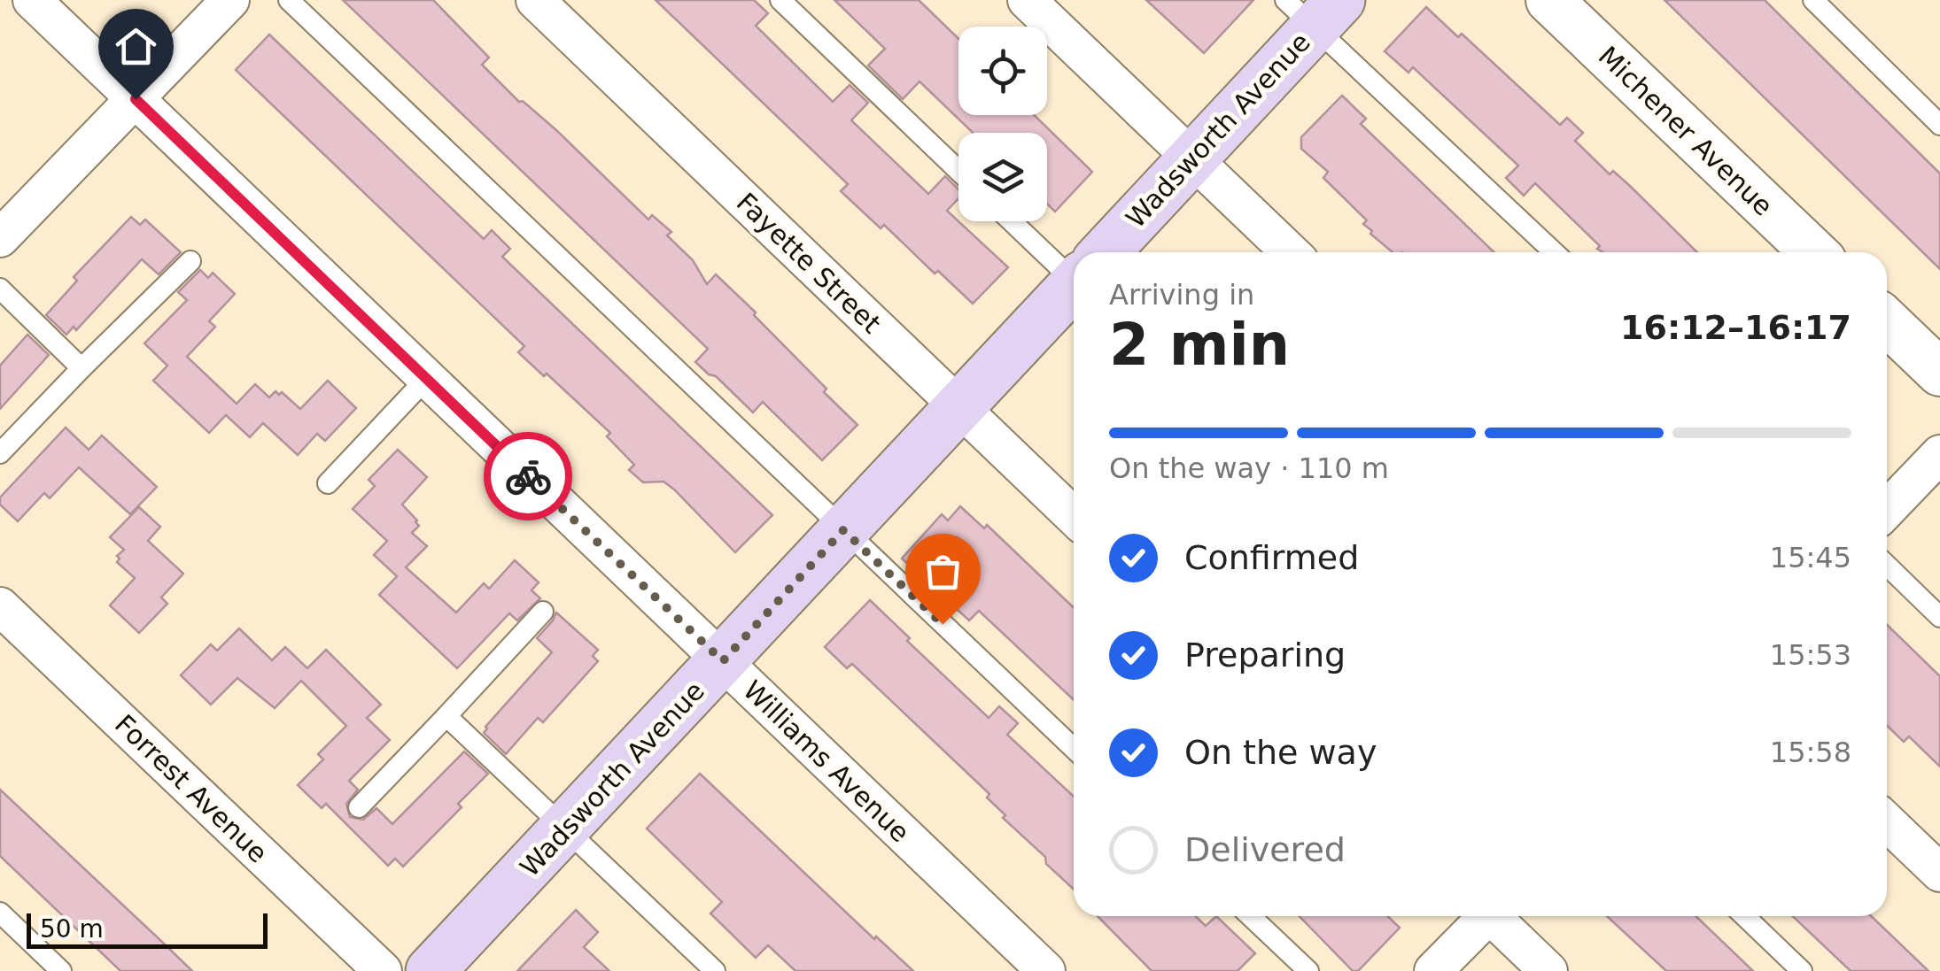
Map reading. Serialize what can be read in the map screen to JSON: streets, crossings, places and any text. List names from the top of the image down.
{
  "streets": {
    "main road": ["Wadsworth Avenue"],
    "street": [
      "Michener Avenue",
      "Fayette Street",
      "Williams Avenue",
      "Forrest Avenue"
    ]
  },
  "crossings": [
    ["Wadsworth Avenue", "Fayette Street"],
    ["Wadsworth Avenue", "Williams Avenue"]
  ],
  "scale_bar": "50 m",
  "page": {
    "heading": ["2 min", "Arriving in", "16:12–16:17"],
    "bar": "On the way · 110 m",
    "list": [
      ["Confirmed", "15:45"],
      ["Preparing", "15:53"],
      ["On the way", "15:58"],
      "Delivered"
    ],
    "scale": "50 m"
  }
}
